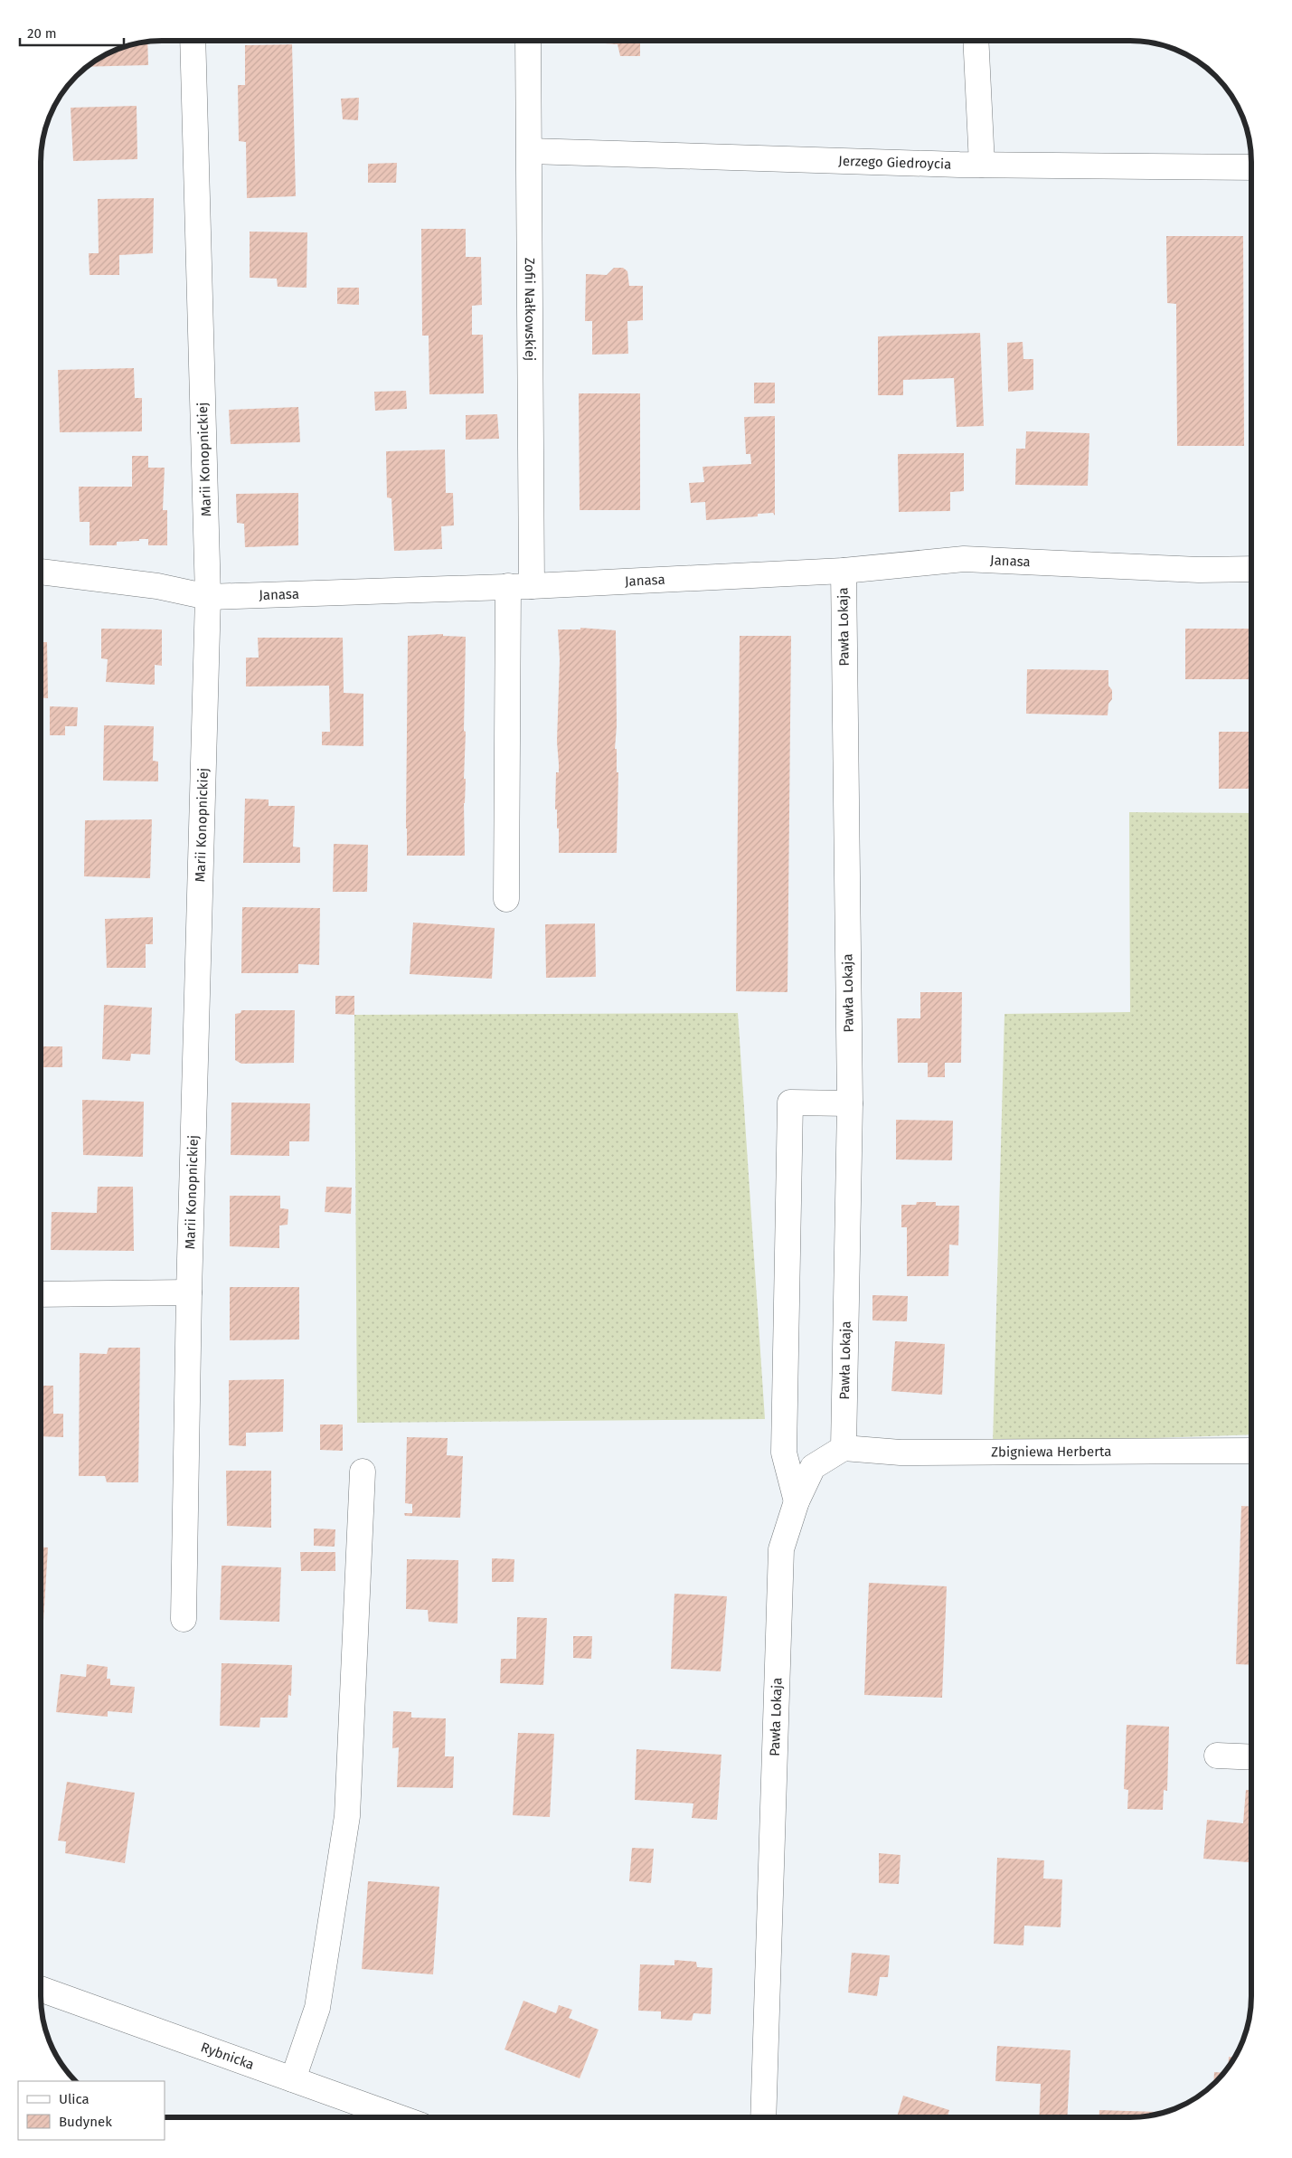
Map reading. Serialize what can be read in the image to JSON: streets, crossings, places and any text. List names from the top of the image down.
{
  "streets": {
    "street": [
      "Jerzego Giedroycia",
      "Zofii Nałkowskiej",
      "Marii Konopnickiej",
      "Janasa",
      "Pawła Lokaja",
      "Zbigniewa Herberta",
      "Rybnicka"
    ]
  },
  "crossings": [
    ["Jerzego Giedroycia", "Zofii Nałkowskiej"],
    ["Zofii Nałkowskiej", "Janasa"],
    ["Marii Konopnickiej", "Janasa"],
    ["Janasa", "Pawła Lokaja"],
    ["Pawła Lokaja", "Zbigniewa Herberta"]
  ],
  "legend": ["Ulica", "Budynek"],
  "scale_bar": "20 m"
}
